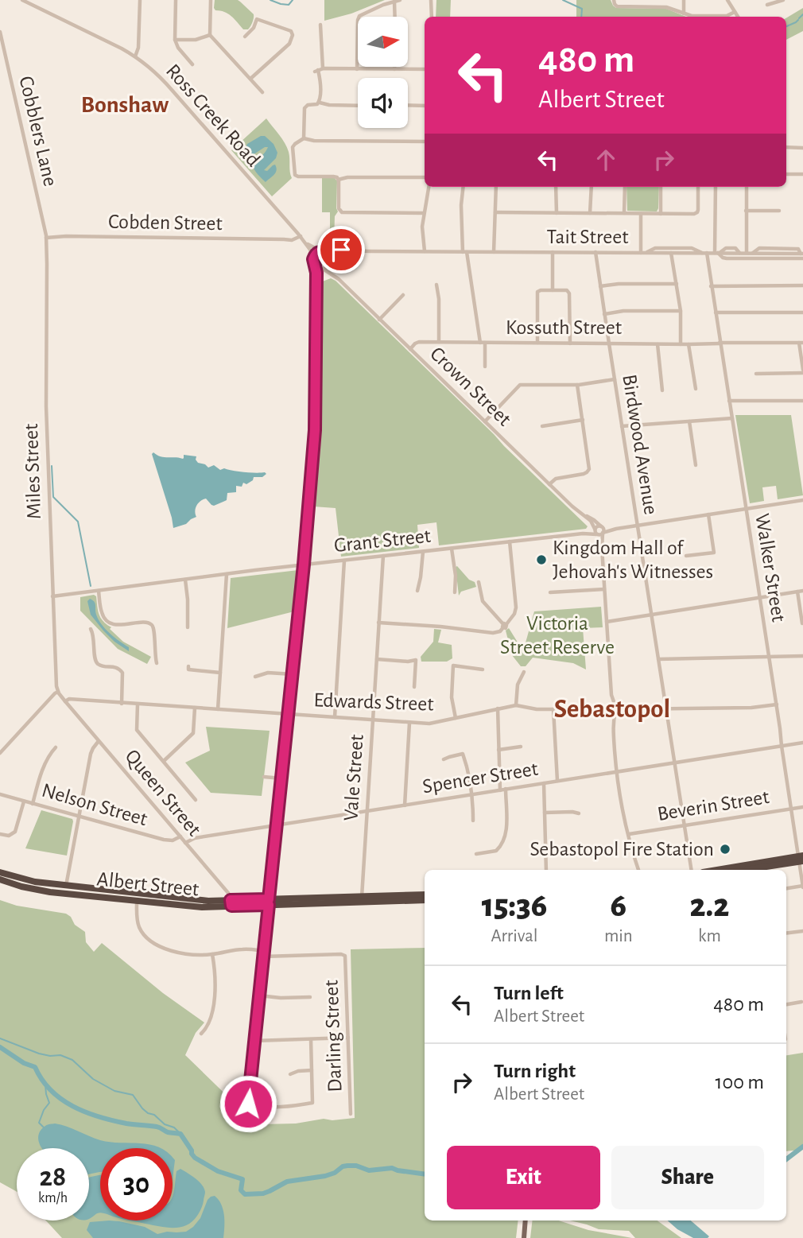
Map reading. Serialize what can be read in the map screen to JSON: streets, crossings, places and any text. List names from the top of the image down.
{
  "streets": {
    "highway": ["Albert Street"],
    "street": [
      "Ross Creek Road",
      "Cobblers Lane",
      "Cobden Street",
      "Tait Street",
      "Kossuth Street",
      "Crown Street",
      "Birdwood Avenue",
      "Miles Street",
      "Grant Street",
      "Walker Street",
      "Edwards Street",
      "Vale Street",
      "Spencer Street",
      "Queen Street",
      "Nelson Street",
      "Beverin Street",
      "Darling Street"
    ]
  },
  "crossings": [
    ["Ross Creek Road", "Cobden Street"],
    ["Cobblers Lane", "Cobden Street"],
    ["Cobblers Lane", "Miles Street"],
    ["Cobden Street", "Miles Street"],
    ["Tait Street", "Crown Street"],
    ["Tait Street", "Birdwood Avenue"],
    ["Tait Street", "Walker Street"],
    ["Kossuth Street", "Crown Street"],
    ["Kossuth Street", "Birdwood Avenue"],
    ["Kossuth Street", "Walker Street"],
    ["Crown Street", "Grant Street"],
    ["Birdwood Avenue", "Edwards Street"],
    ["Birdwood Avenue", "Spencer Street"],
    ["Birdwood Avenue", "Beverin Street"],
    ["Miles Street", "Grant Street"],
    ["Grant Street", "Vale Street"],
    ["Walker Street", "Edwards Street"],
    ["Walker Street", "Spencer Street"],
    ["Walker Street", "Beverin Street"],
    ["Edwards Street", "Vale Street"],
    ["Edwards Street", "Queen Street"],
    ["Vale Street", "Spencer Street"],
    ["Vale Street", "Albert Street"],
    ["Spencer Street", "Queen Street"],
    ["Queen Street", "Nelson Street"],
    ["Queen Street", "Albert Street"]
  ],
  "districts": ["Bonshaw", "Sebastopol"],
  "parks": ["Victoria Street Reserve"],
  "places": ["Kingdom Hall of Jehovah's Witnesses", "Sebastopol Fire Station"],
  "north": "right",
  "page": {
    "turn": ["480 m", "Albert Street"],
    "eta": [
      "15:36",
      "Arrival",
      "6",
      "min",
      "2.2",
      "km"
    ],
    "list": [
      {
        "name": "Turn left",
        "note": "Albert Street",
        "value": "480 m"
      },
      {
        "name": "Turn right",
        "note": "Albert Street",
        "value": "100 m"
      }
    ],
    "buttons": ["Exit", "Share"],
    "speed": "28 km/h",
    "limit": "30"
  }
}
